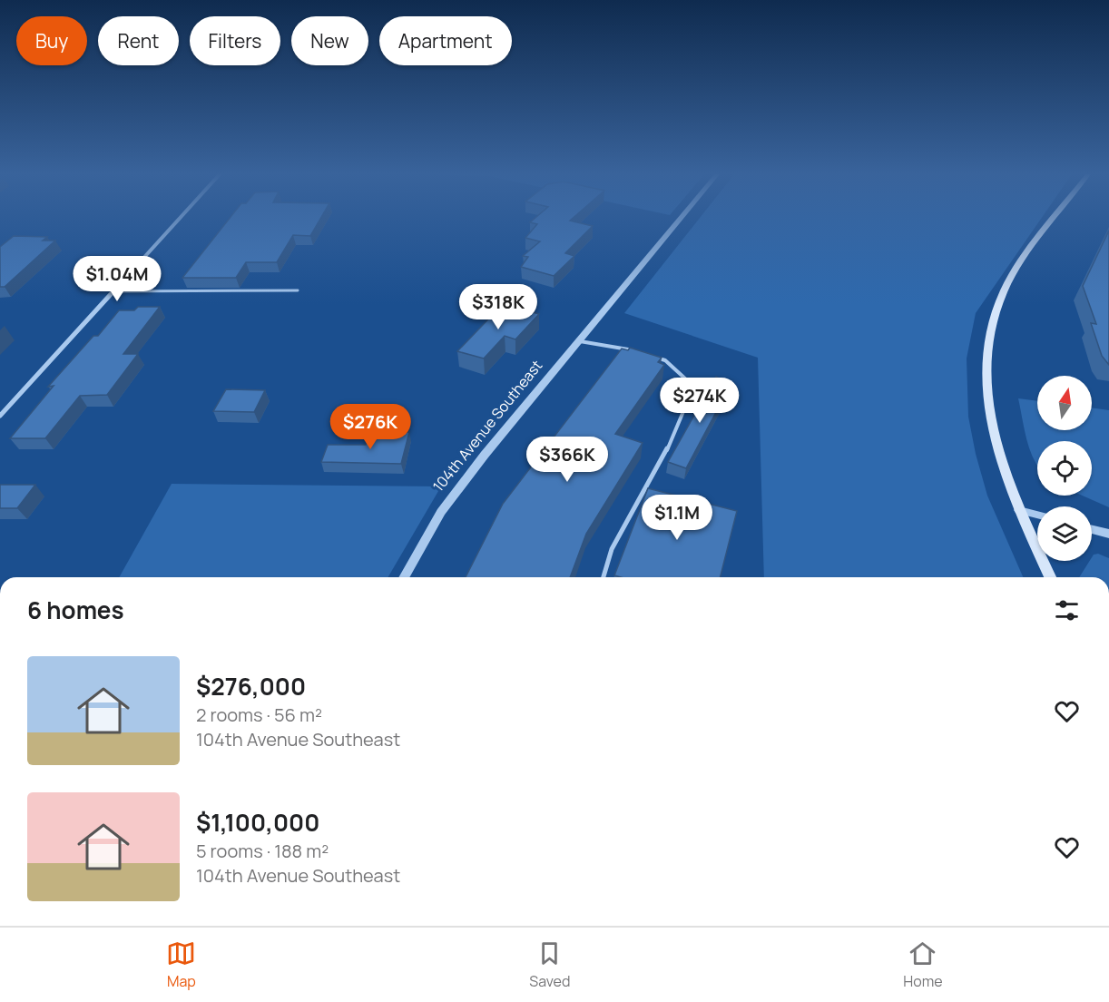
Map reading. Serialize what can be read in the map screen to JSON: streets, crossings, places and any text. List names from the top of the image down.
{
  "streets": {
    "street": ["104th Avenue Southeast"]
  },
  "north": "top",
  "page": {
    "chip": [
      "Buy",
      "Rent",
      "Filters",
      "New",
      "Apartment"
    ],
    "price": [
      "$1.04M",
      "$318K",
      "$274K",
      "$276K",
      "$366K",
      "$1.1M"
    ],
    "heading": "6 homes",
    "list": [
      {
        "name": "$276,000",
        "note": "2 rooms · 56 m² · 104th Avenue Southeast"
      },
      {
        "name": "$1,100,000",
        "note": "5 rooms · 188 m² · 104th Avenue Southeast"
      }
    ],
    "tabs": ["Map", "Saved", "Home"]
  }
}
